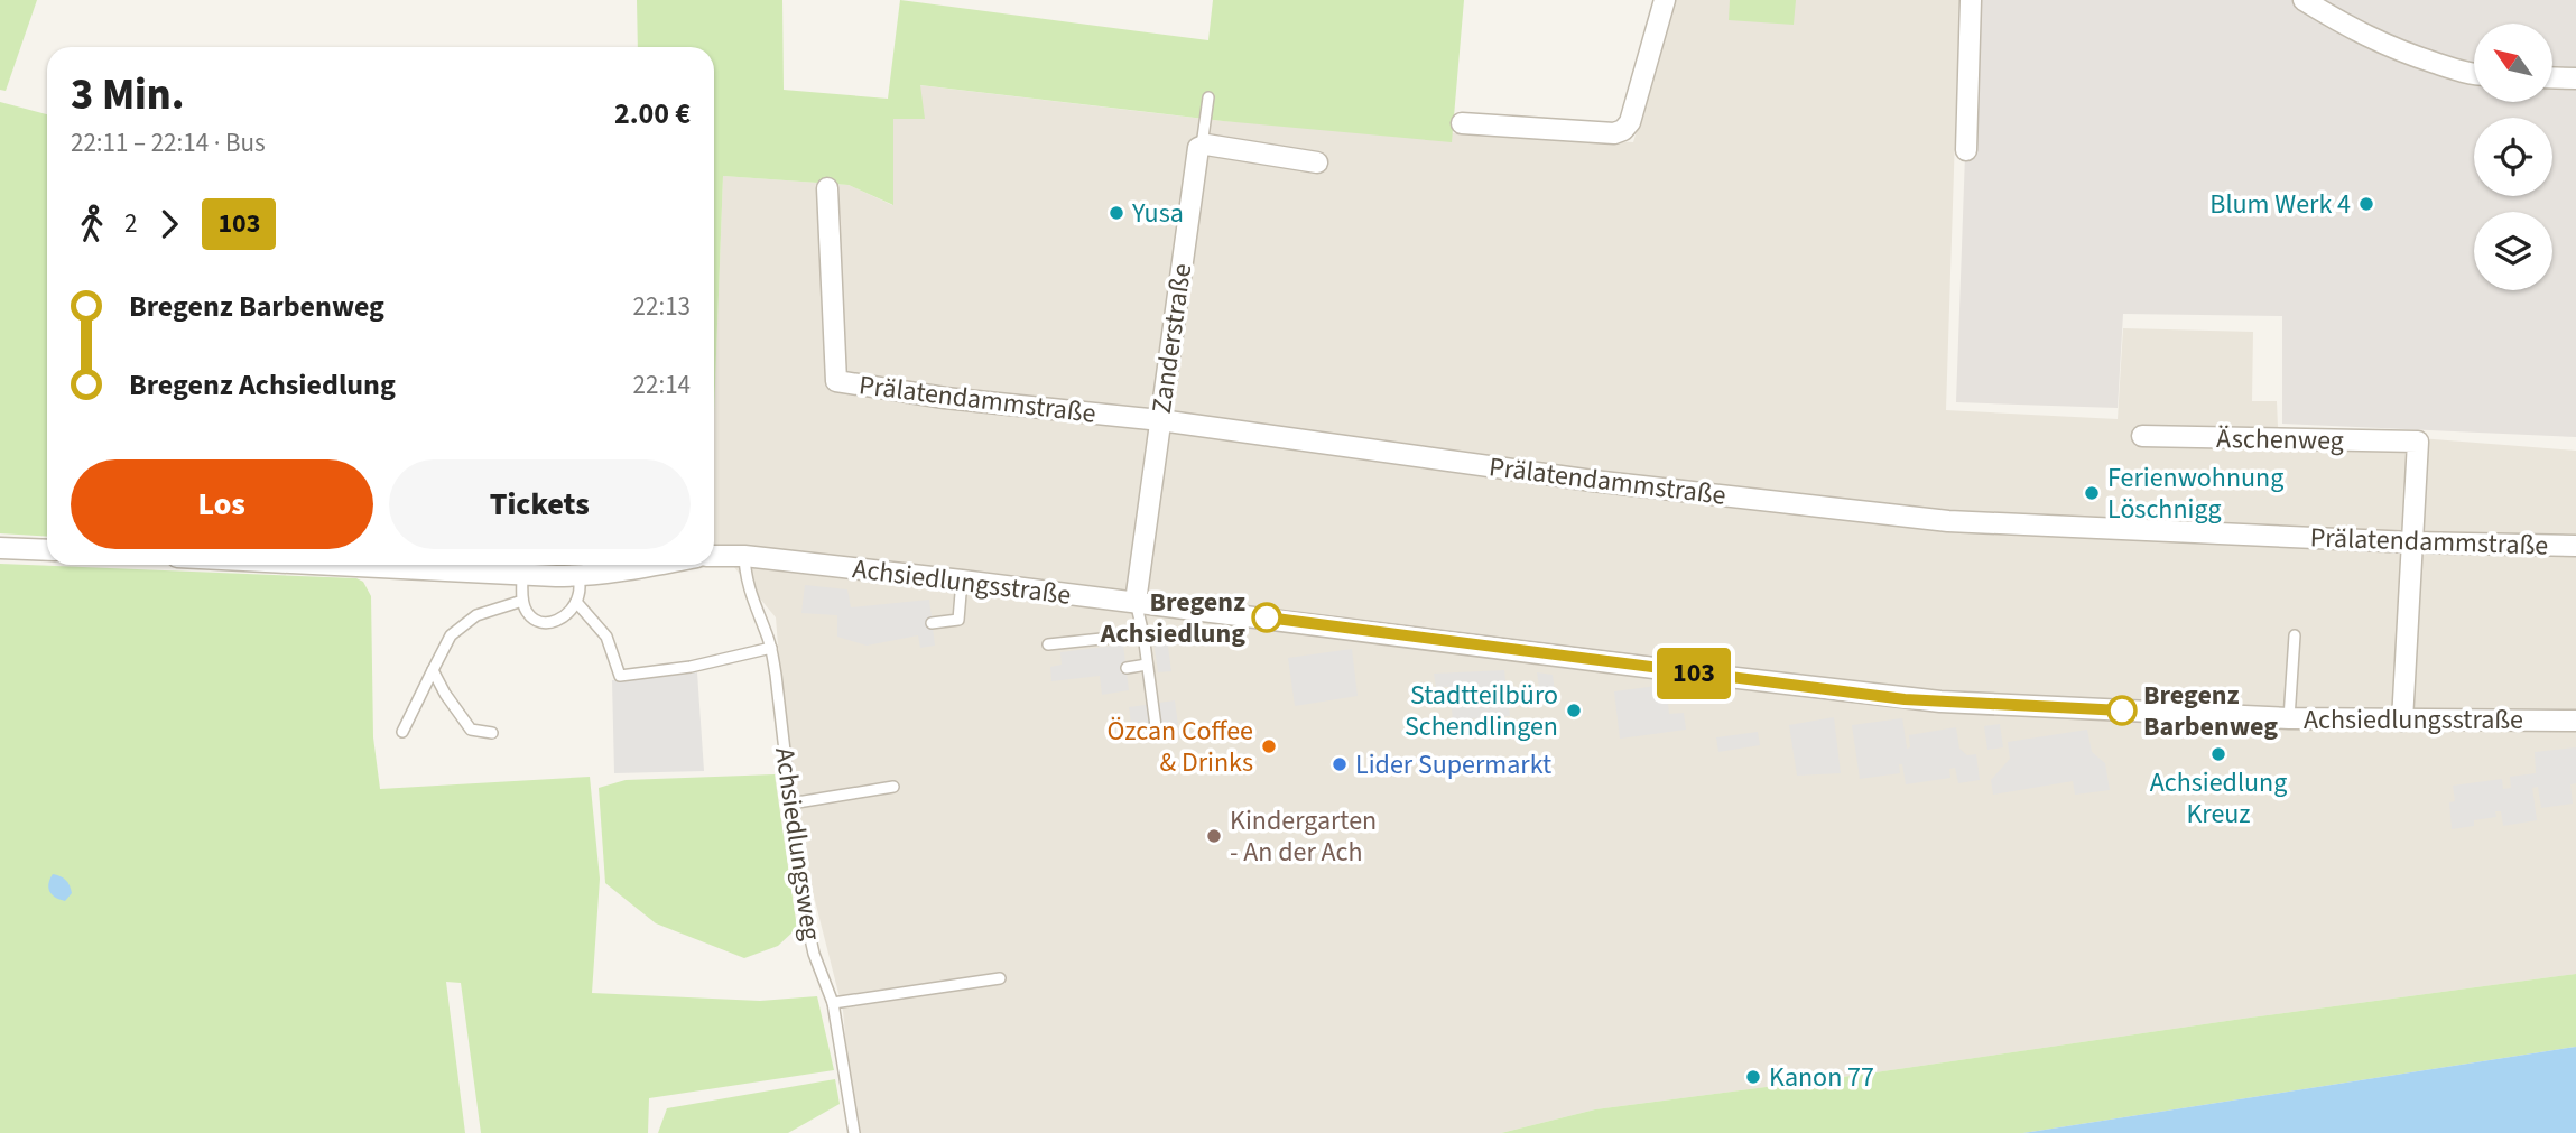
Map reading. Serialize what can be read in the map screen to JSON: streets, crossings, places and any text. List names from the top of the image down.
{
  "streets": {
    "street": [
      "Zanderstraße",
      "Prälatendammstraße",
      "Äschenweg",
      "Achsiedlungsstraße"
    ],
    "lane": ["Achsiedlungsweg"]
  },
  "crossings": [
    ["Zanderstraße", "Prälatendammstraße"],
    ["Zanderstraße", "Achsiedlungsstraße"],
    ["Prälatendammstraße", "Äschenweg"],
    ["Achsiedlungsstraße", "Achsiedlungsweg"]
  ],
  "places": [
    "Blum Werk 4",
    "Yusa",
    "Ferienwohnung Löschnigg",
    "Bregenz Achsiedlung",
    "Stadtteilbüro Schendlingen",
    "Bregenz Barbenweg",
    "Özcan Coffee & Drinks",
    "Achsiedlung Kreuz",
    "Lider Supermarkt",
    "Kindergarten - An der Ach",
    "Kanon 77"
  ],
  "lines": ["bus line 103"],
  "north": "top left",
  "page": {
    "on_map": "103",
    "heading": ["3 Min.", "22:11 – 22:14 · Bus", "2.00 €"],
    "legs": ["2", "103"],
    "list": [
      {
        "name": "Bregenz Barbenweg",
        "value": "22:13"
      },
      {
        "name": "Bregenz Achsiedlung",
        "value": "22:14"
      }
    ],
    "buttons": ["Los", "Tickets"]
  }
}
